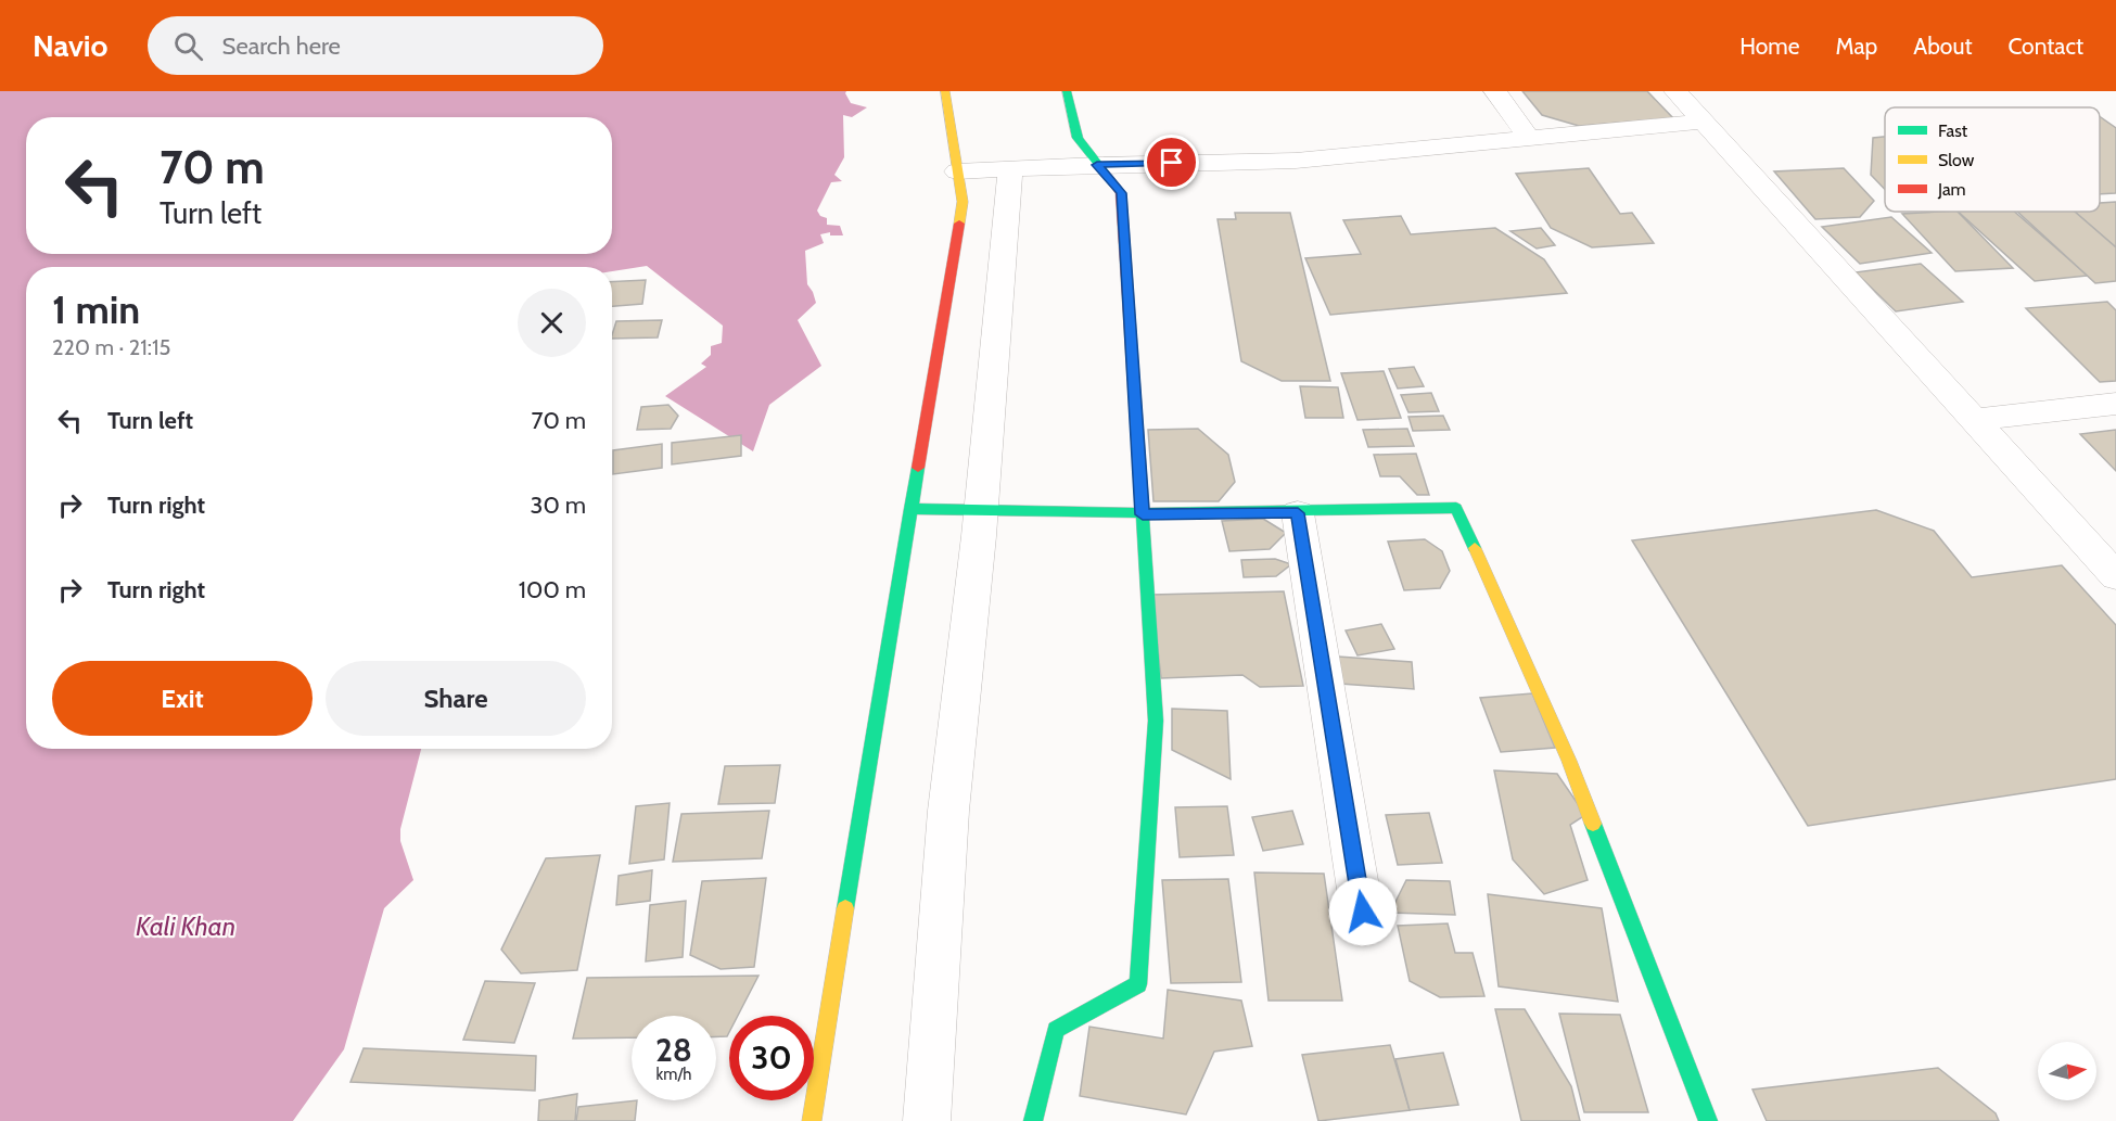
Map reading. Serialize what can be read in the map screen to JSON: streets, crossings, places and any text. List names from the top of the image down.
{
  "water": ["Kali Khan"],
  "legend": ["Fast", "Slow", "Jam"],
  "north": "right",
  "page": {
    "header": "Navio",
    "search": "Search here",
    "nav": [
      "Home",
      "Map",
      "About",
      "Contact"
    ],
    "turn": ["70 m", "Turn left"],
    "heading": ["1 min", "220 m · 21:15"],
    "list": [
      {
        "name": "Turn left",
        "value": "70 m"
      },
      {
        "name": "Turn right",
        "value": "30 m"
      },
      {
        "name": "Turn right",
        "value": "100 m"
      }
    ],
    "buttons": ["Exit", "Share"],
    "speed": "28 km/h",
    "limit": "30"
  }
}
